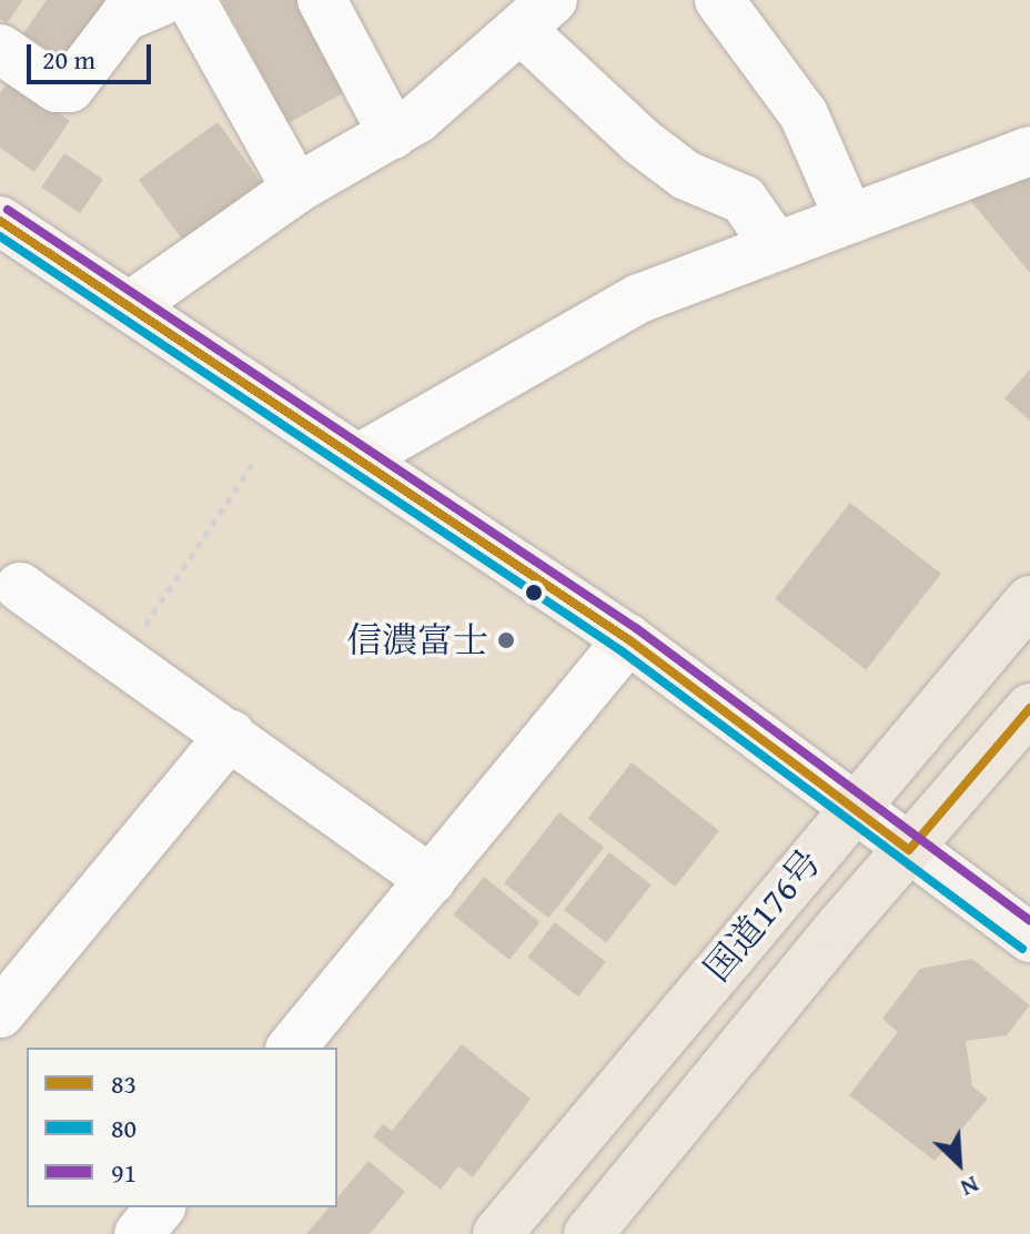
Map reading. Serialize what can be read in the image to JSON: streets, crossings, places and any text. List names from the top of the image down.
{
  "streets": {
    "highway": ["国道176号"]
  },
  "places": ["信濃富士"],
  "lines": ["transit line 91", "transit line 83", "transit line 80"],
  "legend": ["83", "80", "91"],
  "scale_bar": "20 m",
  "north": "bottom right"
}
